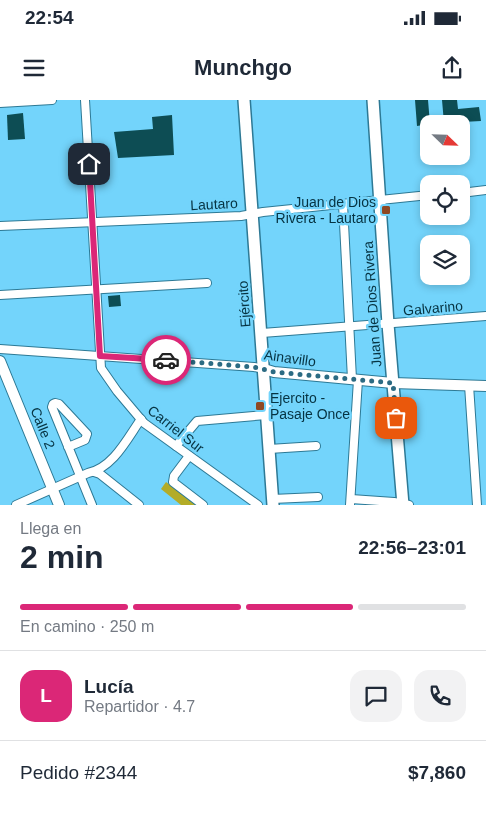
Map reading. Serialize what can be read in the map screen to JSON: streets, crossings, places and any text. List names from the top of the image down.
{
  "streets": {
    "main road": ["Ejército", "Juan de Dios Rivera"],
    "street": [
      "Lautaro",
      "Galvarino",
      "Ainavillo",
      "Calle 2",
      "Carriel Sur"
    ]
  },
  "crossings": [
    ["Lautaro", "Ejército"],
    ["Lautaro", "Juan de Dios Rivera"],
    ["Lautaro", "Carriel Sur"],
    ["Ejército", "Galvarino"],
    ["Ejército", "Ainavillo"],
    ["Juan de Dios Rivera", "Galvarino"],
    ["Juan de Dios Rivera", "Ainavillo"],
    ["Ainavillo", "Carriel Sur"]
  ],
  "places": {
    "transit": ["Juan de Dios Rivera - Lautaro", "Ejercito - Pasaje Once"]
  },
  "north": "bottom right",
  "page": {
    "status": "22:54",
    "header": "Munchgo",
    "heading": ["2 min", "Llega en", "22:56–23:01"],
    "panel": [
      "Lucía",
      "Repartidor · 4.7",
      "Pedido #2344",
      "$7,860"
    ],
    "bar": "En camino · 250 m",
    "round": "L"
  }
}
